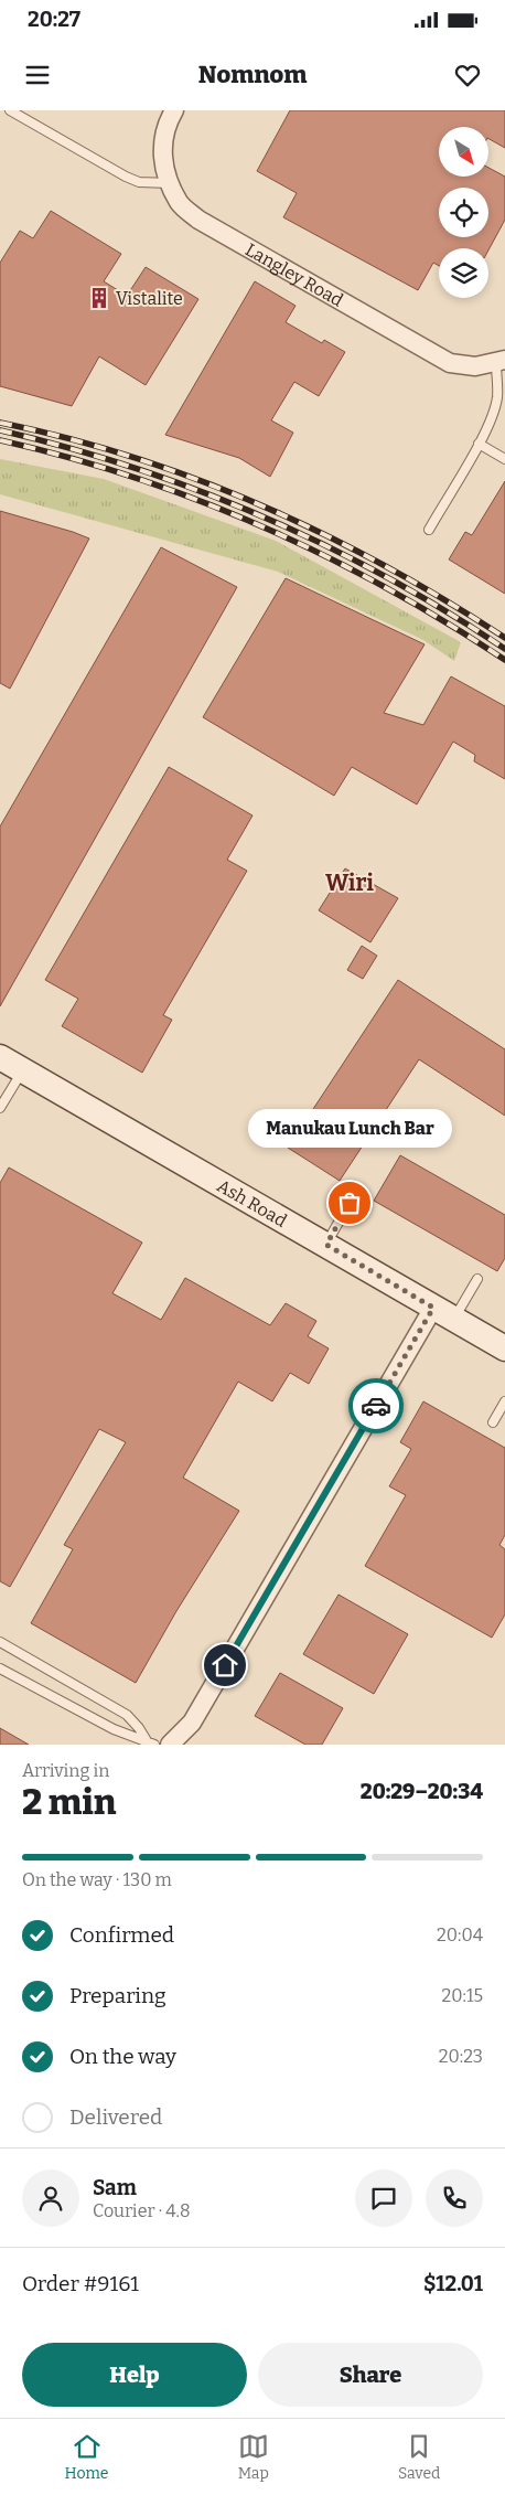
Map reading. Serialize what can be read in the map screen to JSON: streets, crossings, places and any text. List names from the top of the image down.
{
  "streets": {
    "main road": ["Ash Road"],
    "street": ["Langley Road"]
  },
  "districts": ["Wiri"],
  "places": {
    "building": ["Vistalite"],
    "other": ["Manukau Lunch Bar"]
  },
  "north": "bottom right",
  "page": {
    "status": "20:27",
    "header": "Nomnom",
    "bubble": "Manukau Lunch Bar",
    "heading": ["2 min", "Arriving in", "20:29–20:34"],
    "panel": [
      "Sam",
      "Courier · 4.8",
      "Order #9161",
      "$12.01"
    ],
    "bar": "On the way · 130 m",
    "list": [
      ["Confirmed", "20:04"],
      ["Preparing", "20:15"],
      ["On the way", "20:23"],
      "Delivered"
    ],
    "buttons": ["Help", "Share"],
    "tabs": ["Home", "Map", "Saved"]
  }
}
